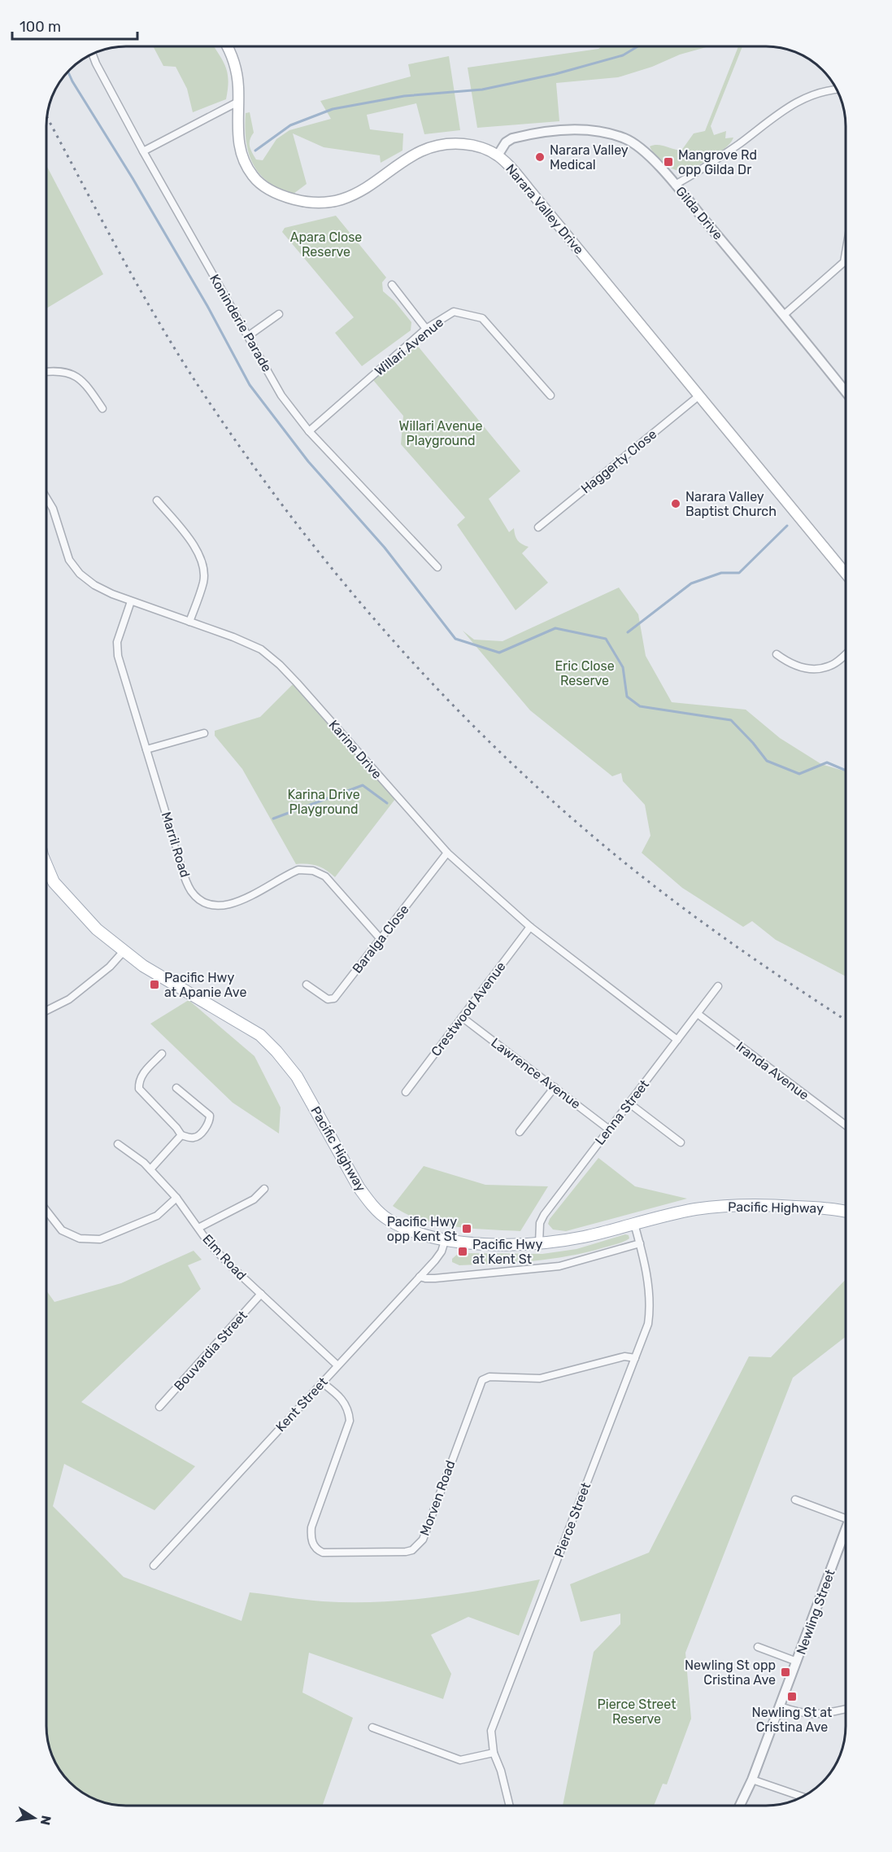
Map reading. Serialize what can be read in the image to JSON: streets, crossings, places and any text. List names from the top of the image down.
{
  "streets": {
    "main road": ["Narara Valley Drive", "Pacific Highway"],
    "street": [
      "Gilda Drive",
      "Koninderie Parade",
      "Willari Avenue",
      "Haggerty Close",
      "Karina Drive",
      "Marril Road",
      "Baralga Close",
      "Crestwood Avenue",
      "Iranda Avenue",
      "Lawrence Avenue",
      "Lenna Street",
      "Elm Road",
      "Bouvardia Street",
      "Kent Street",
      "Morven Road",
      "Pierce Street",
      "Newling Street"
    ]
  },
  "crossings": [
    ["Narara Valley Drive", "Gilda Drive"],
    ["Narara Valley Drive", "Haggerty Close"],
    ["Koninderie Parade", "Willari Avenue"],
    ["Karina Drive", "Marril Road"],
    ["Karina Drive", "Baralga Close"],
    ["Karina Drive", "Crestwood Avenue"],
    ["Karina Drive", "Lenna Street"],
    ["Marril Road", "Baralga Close"],
    ["Crestwood Avenue", "Lawrence Avenue"],
    ["Iranda Avenue", "Lenna Street"],
    ["Lawrence Avenue", "Lenna Street"],
    ["Lenna Street", "Pacific Highway"],
    ["Pacific Highway", "Kent Street"],
    ["Pacific Highway", "Pierce Street"],
    ["Elm Road", "Bouvardia Street"],
    ["Elm Road", "Kent Street"],
    ["Kent Street", "Morven Road"],
    ["Morven Road", "Pierce Street"]
  ],
  "parks": [
    "Apara Close Reserve",
    "Willari Avenue Playground",
    "Eric Close Reserve",
    "Karina Drive Playground",
    "Pierce Street Reserve"
  ],
  "places": {
    "other": ["Narara Valley Medical", "Narara Valley Baptist Church"],
    "transit": [
      "Mangrove Rd opp Gilda Dr",
      "Pacific Hwy at Apanie Ave",
      "Pacific Hwy opp Kent St",
      "Pacific Hwy at Kent St",
      "Newling St opp Cristina Ave",
      "Newling St at Cristina Ave"
    ]
  },
  "scale_bar": "100 m",
  "north": "right"
}
